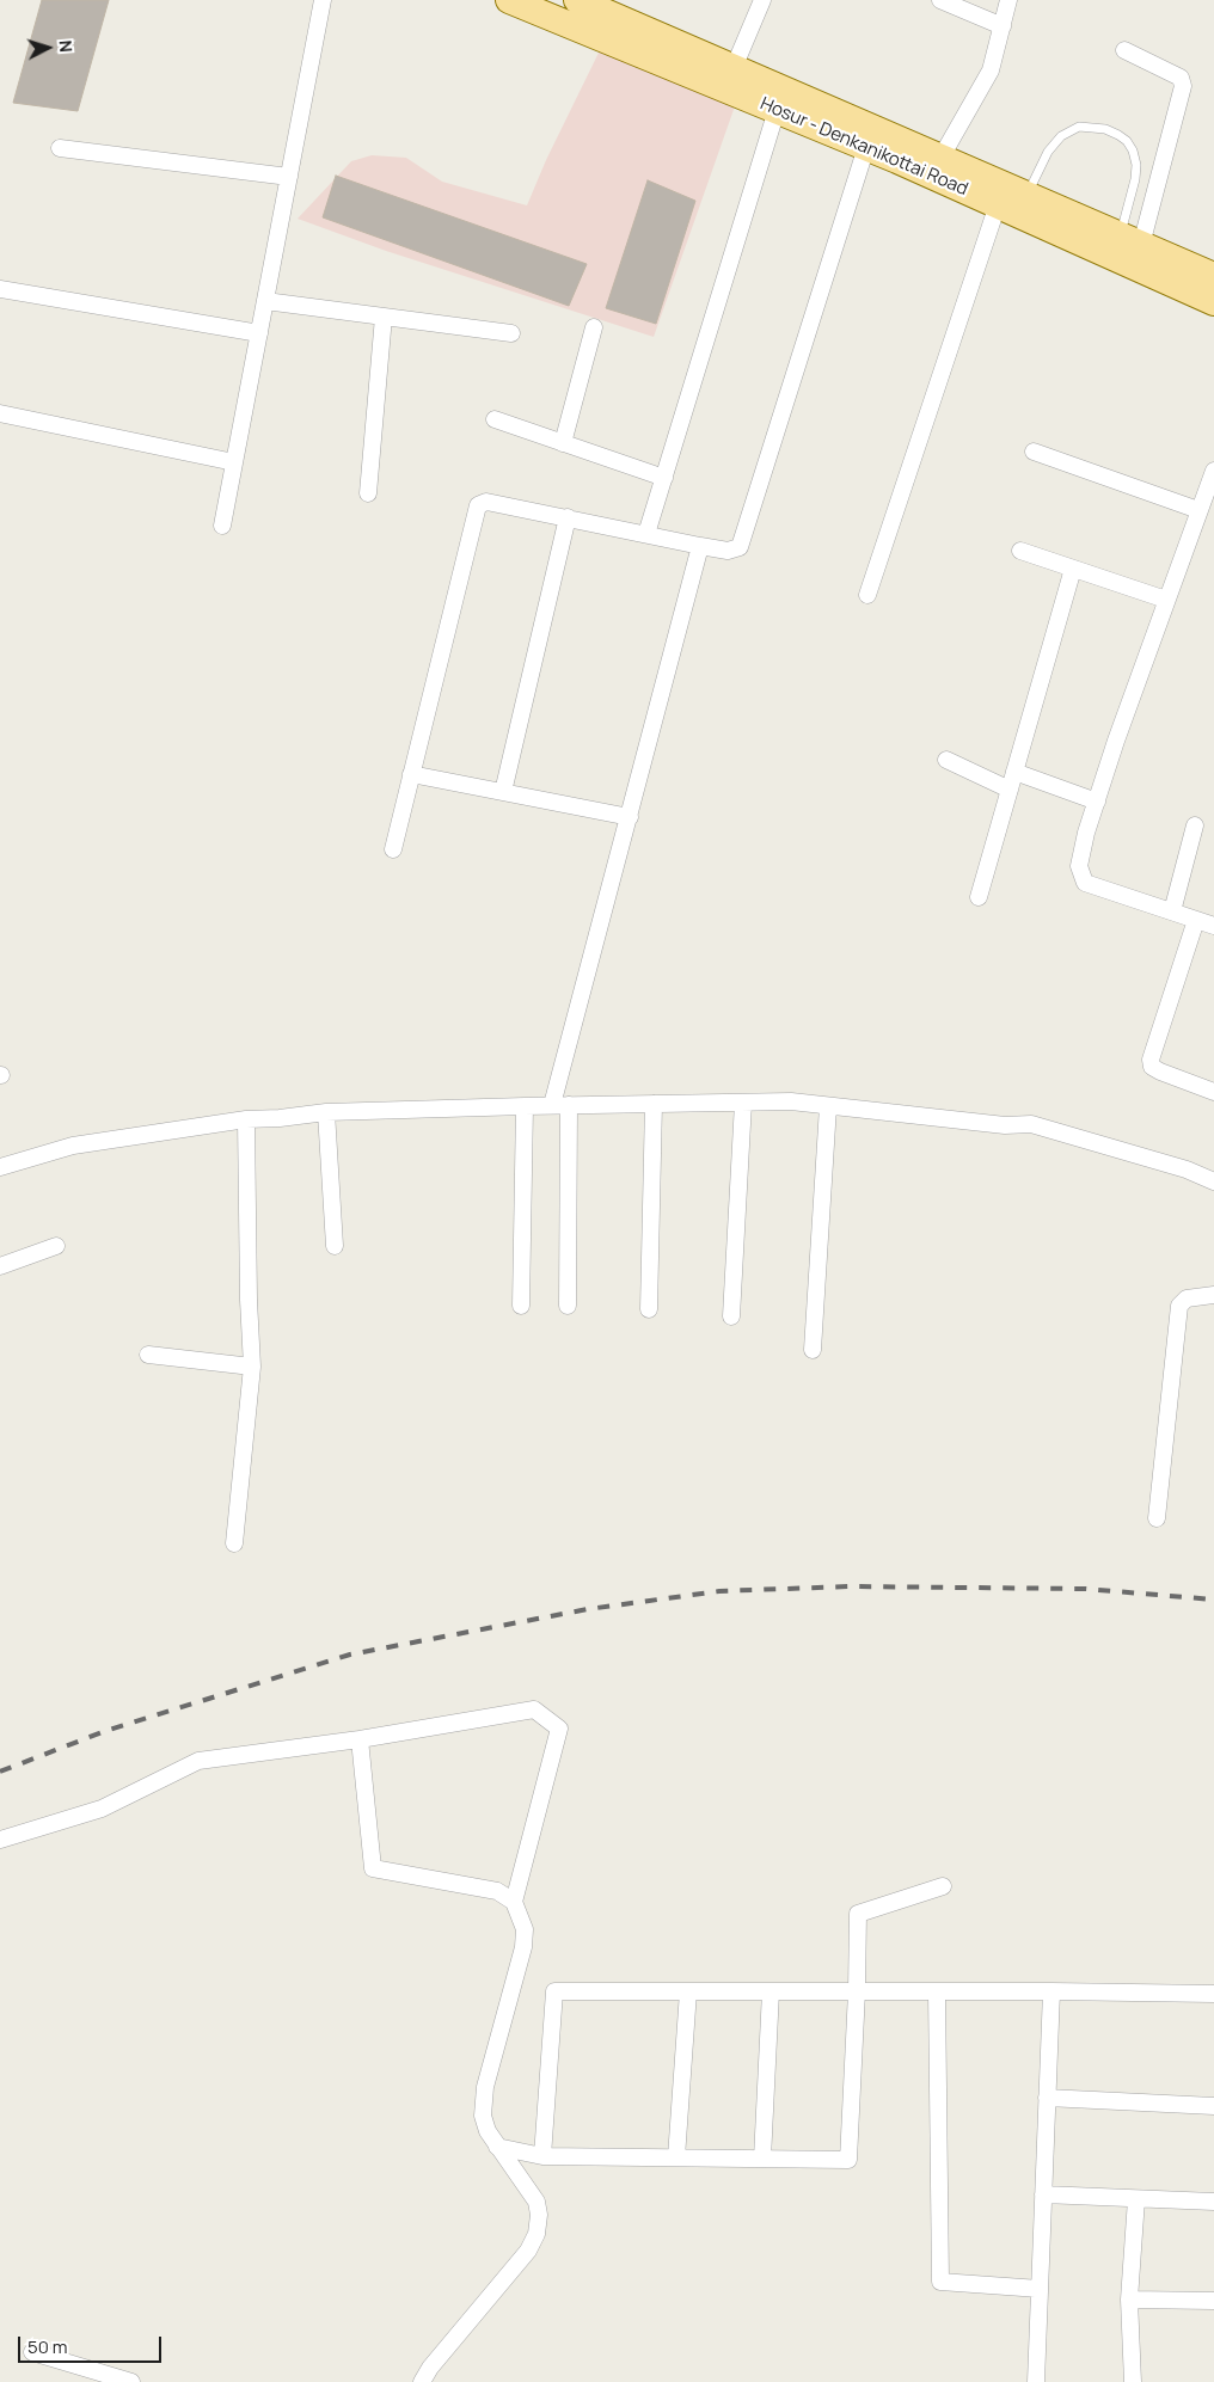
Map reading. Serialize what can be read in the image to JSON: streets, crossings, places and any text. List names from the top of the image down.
{
  "streets": {
    "main road": ["Hosur - Denkanikottai Road"]
  },
  "scale_bar": "50 m",
  "north": "right"
}
